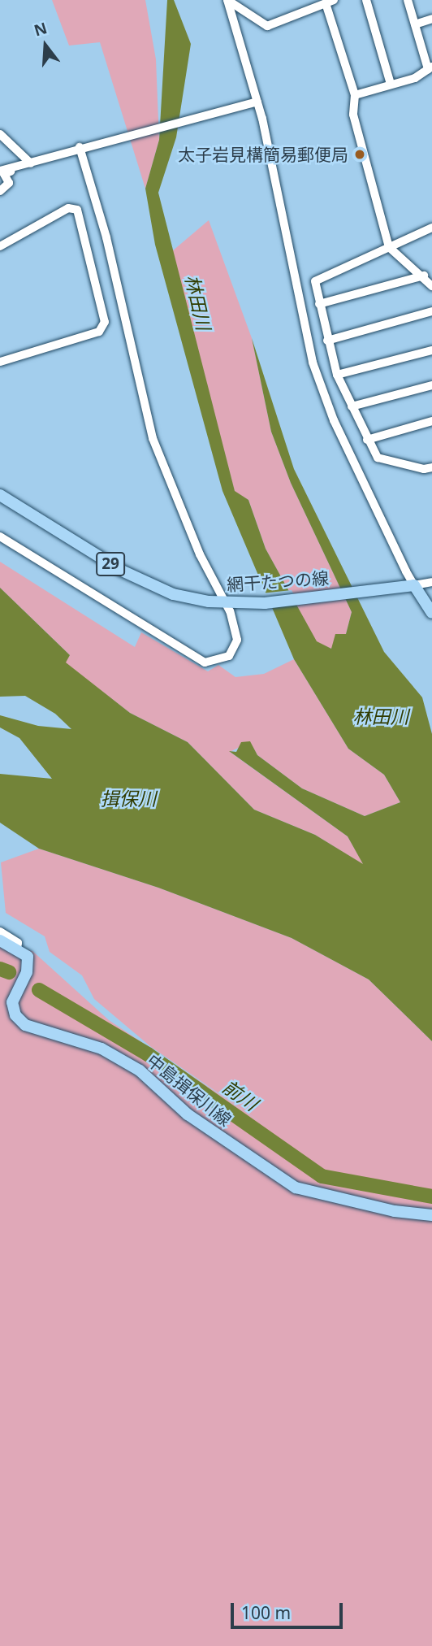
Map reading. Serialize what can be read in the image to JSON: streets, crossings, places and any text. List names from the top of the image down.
{
  "streets": {
    "main road": ["29", "網干たつの線", "中島揖保川線"]
  },
  "water": ["林田川", "揖保川", "前川"],
  "places": ["太子岩見構簡易郵便局"],
  "scale_bar": "100 m",
  "north": "top"
}
